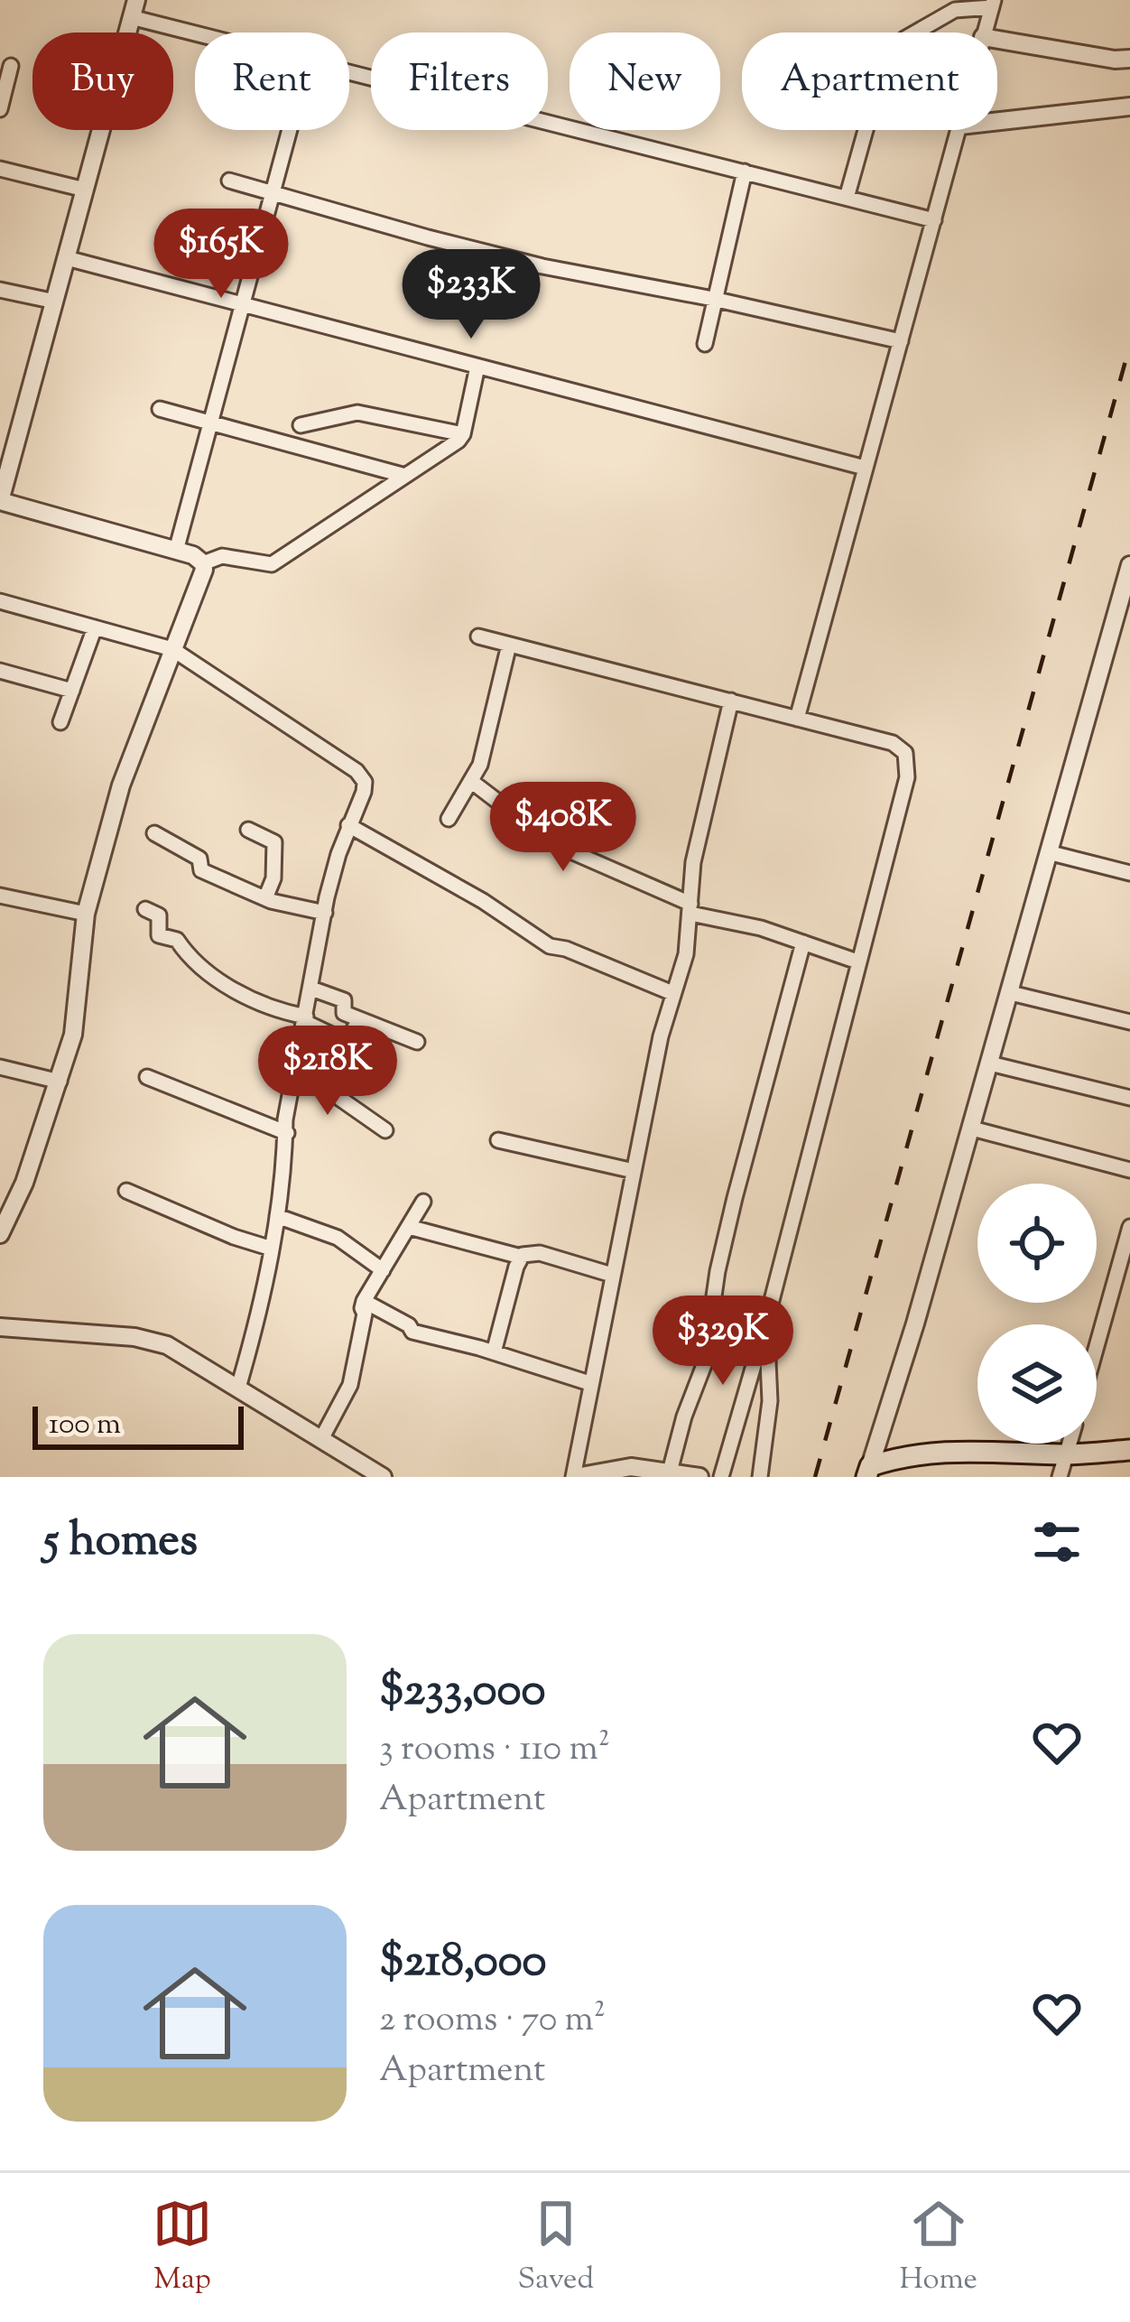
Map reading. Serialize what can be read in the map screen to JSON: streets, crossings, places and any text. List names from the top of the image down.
{
  "scale_bar": "100 m",
  "page": {
    "chip": [
      "Buy",
      "Rent",
      "Filters",
      "New",
      "Apartment"
    ],
    "price": [
      "$165K",
      "$233K",
      "$408K",
      "$218K",
      "$329K"
    ],
    "scale": "100 m",
    "heading": "5 homes",
    "list": [
      {
        "name": "$233,000",
        "note": "3 rooms · 110 m² · Apartment"
      },
      {
        "name": "$218,000",
        "note": "2 rooms · 70 m² · Apartment"
      }
    ],
    "tabs": ["Map", "Saved", "Home"]
  }
}
